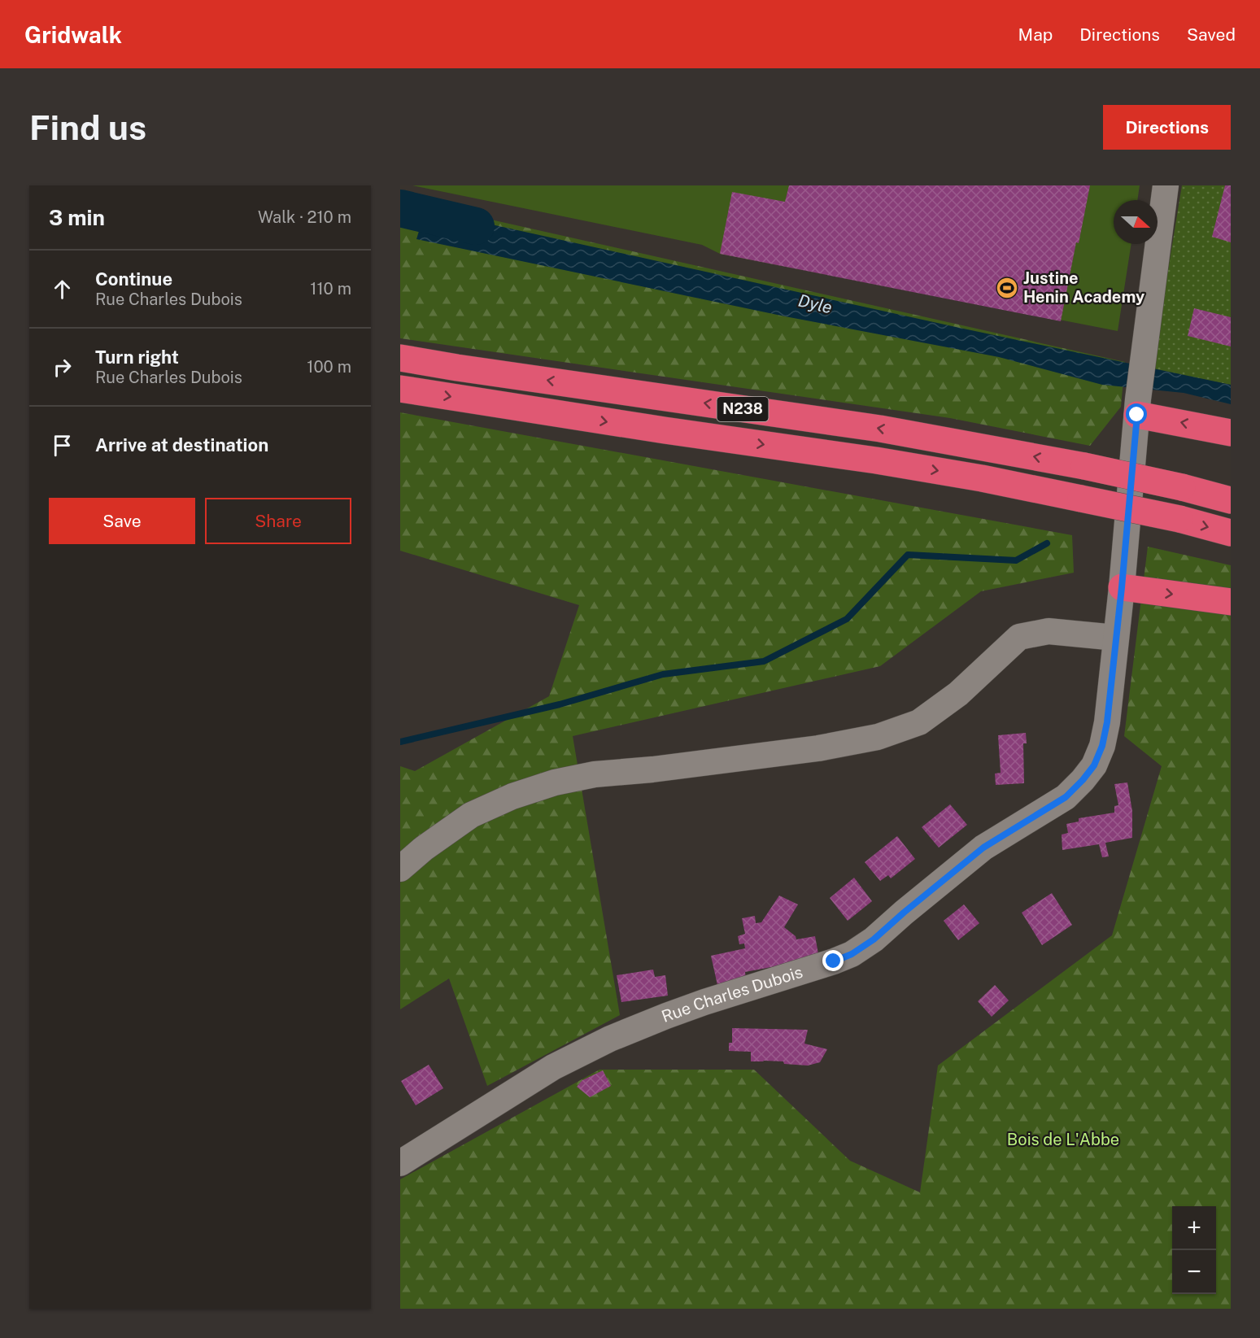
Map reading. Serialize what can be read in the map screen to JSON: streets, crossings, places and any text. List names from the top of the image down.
{
  "streets": {
    "highway": ["N238"],
    "street": ["Rue Charles Dubois"]
  },
  "water": ["Dyle"],
  "parks": ["Bois de L'Abbe"],
  "places": {
    "sports": ["Justine Henin Academy"]
  },
  "north": "right",
  "page": {
    "header": "Gridwalk",
    "nav": ["Map", "Directions", "Saved"],
    "buttons": [
      "Directions",
      ["Save", "Share"]
    ],
    "title": "Find us",
    "heading": ["3 min", "Walk · 210 m"],
    "list": [
      ["Continue", "Rue Charles Dubois", "110 m"],
      ["Turn right", "Rue Charles Dubois", "100 m"],
      "Arrive at destination"
    ],
    "map_buttons": ["+", "−"]
  }
}
